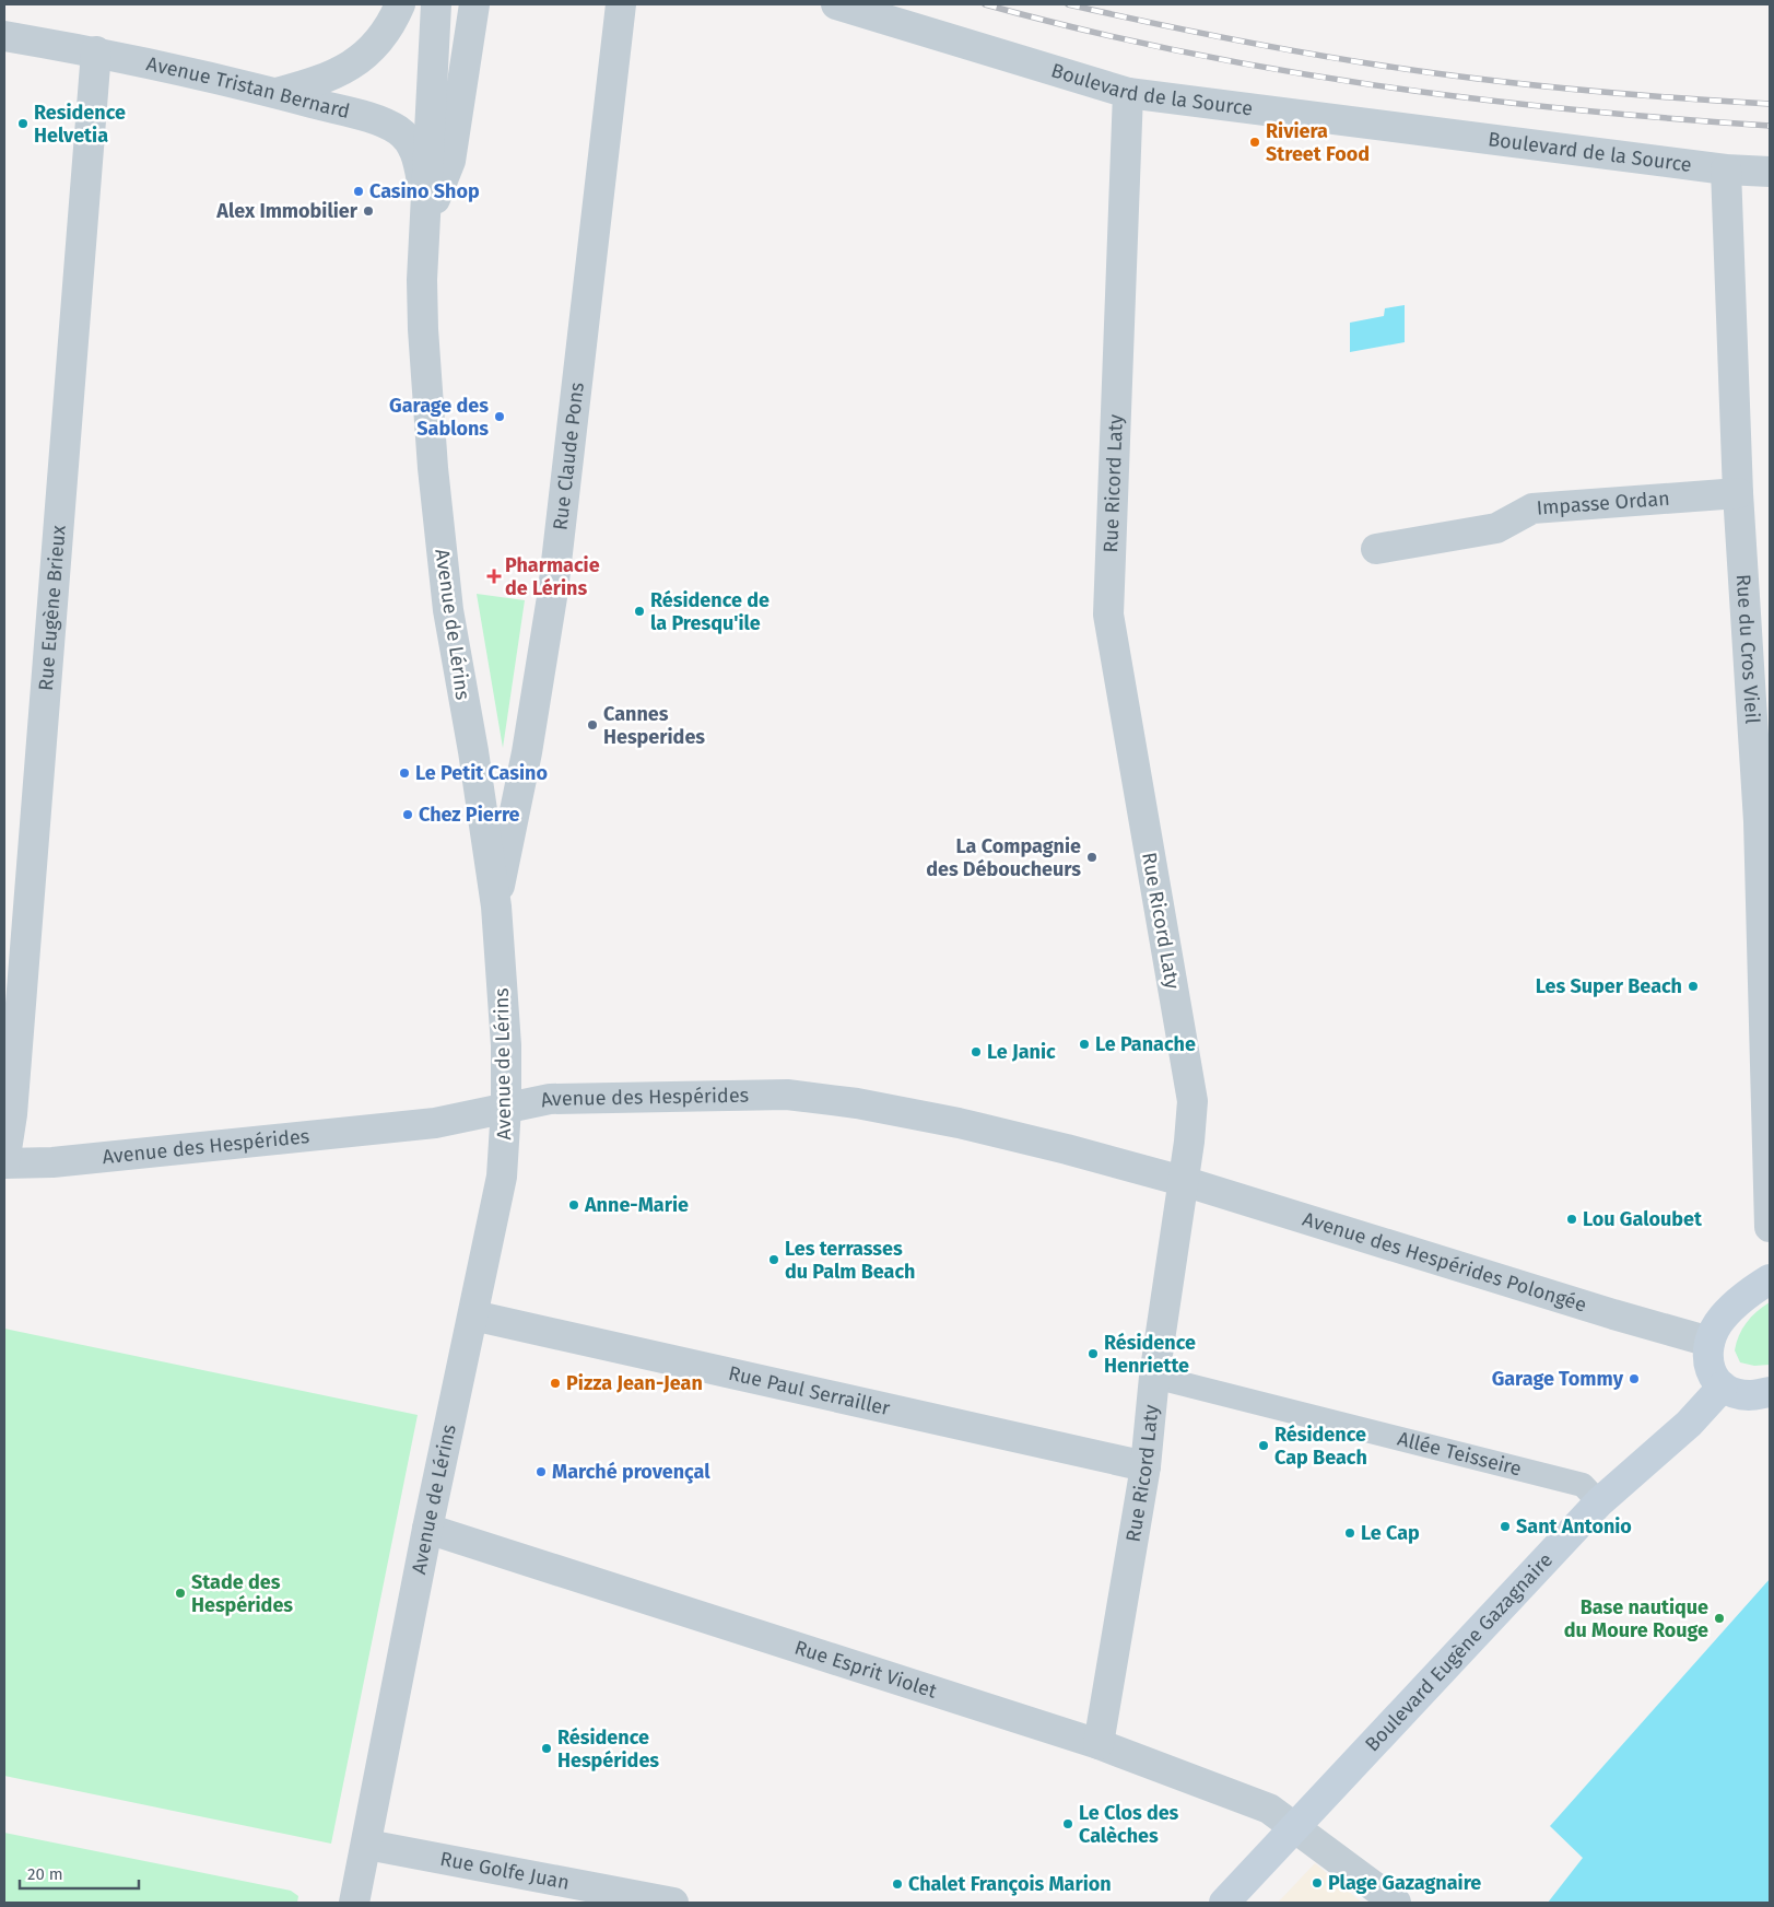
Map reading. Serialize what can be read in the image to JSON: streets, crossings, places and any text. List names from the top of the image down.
{
  "streets": {
    "street": [
      "Avenue Tristan Bernard",
      "Boulevard de la Source",
      "Rue Claude Pons",
      "Rue Ricord Laty",
      "Impasse Ordan",
      "Rue Eugène Brieux",
      "Avenue de Lérins",
      "Rue du Cros Vieil",
      "Avenue des Hespérides",
      "Avenue des Hespérides Polongée",
      "Rue Paul Serrailler",
      "Boulevard Eugène Gazagnaire",
      "Rue Esprit Violet",
      "Rue Golfe Juan"
    ],
    "lane": ["Allée Teisseire"]
  },
  "crossings": [
    ["Avenue Tristan Bernard", "Rue Eugène Brieux"],
    ["Avenue Tristan Bernard", "Avenue de Lérins"],
    ["Boulevard de la Source", "Rue Ricord Laty"],
    ["Boulevard de la Source", "Rue du Cros Vieil"],
    ["Rue Claude Pons", "Avenue de Lérins"],
    ["Rue Ricord Laty", "Avenue des Hespérides"],
    ["Rue Ricord Laty", "Avenue des Hespérides Polongée"],
    ["Rue Ricord Laty", "Rue Paul Serrailler"],
    ["Rue Ricord Laty", "Allée Teisseire"],
    ["Rue Ricord Laty", "Rue Esprit Violet"],
    ["Impasse Ordan", "Rue du Cros Vieil"],
    ["Rue Eugène Brieux", "Avenue des Hespérides"],
    ["Avenue de Lérins", "Avenue des Hespérides"],
    ["Avenue de Lérins", "Rue Paul Serrailler"],
    ["Avenue de Lérins", "Rue Esprit Violet"],
    ["Avenue de Lérins", "Rue Golfe Juan"],
    ["Avenue des Hespérides", "Avenue des Hespérides Polongée"],
    ["Allée Teisseire", "Boulevard Eugène Gazagnaire"],
    ["Boulevard Eugène Gazagnaire", "Rue Esprit Violet"]
  ],
  "places": {
    "other": [
      "Residence Helvetia",
      "Riviera Street Food",
      "Casino Shop",
      "Alex Immobilier",
      "Garage des Sablons",
      "Résidence de la Presqu'ile",
      "Cannes Hesperides",
      "Le Petit Casino",
      "Chez Pierre",
      "La Compagnie des Déboucheurs",
      "Les Super Beach",
      "Le Panache",
      "Le Janic",
      "Anne-Marie",
      "Lou Galoubet",
      "Les terrasses du Palm Beach",
      "Résidence Henriette",
      "Garage Tommy",
      "Pizza Jean-Jean",
      "Résidence Cap Beach",
      "Marché provençal",
      "Sant Antonio",
      "Le Cap",
      "Stade des Hespérides",
      "Base nautique du Moure Rouge",
      "Résidence Hespérides",
      "Le Clos des Calèches",
      "Plage Gazagnaire",
      "Chalet François Marion"
    ],
    "health": ["Pharmacie de Lérins"]
  },
  "scale_bar": "20 m"
}
